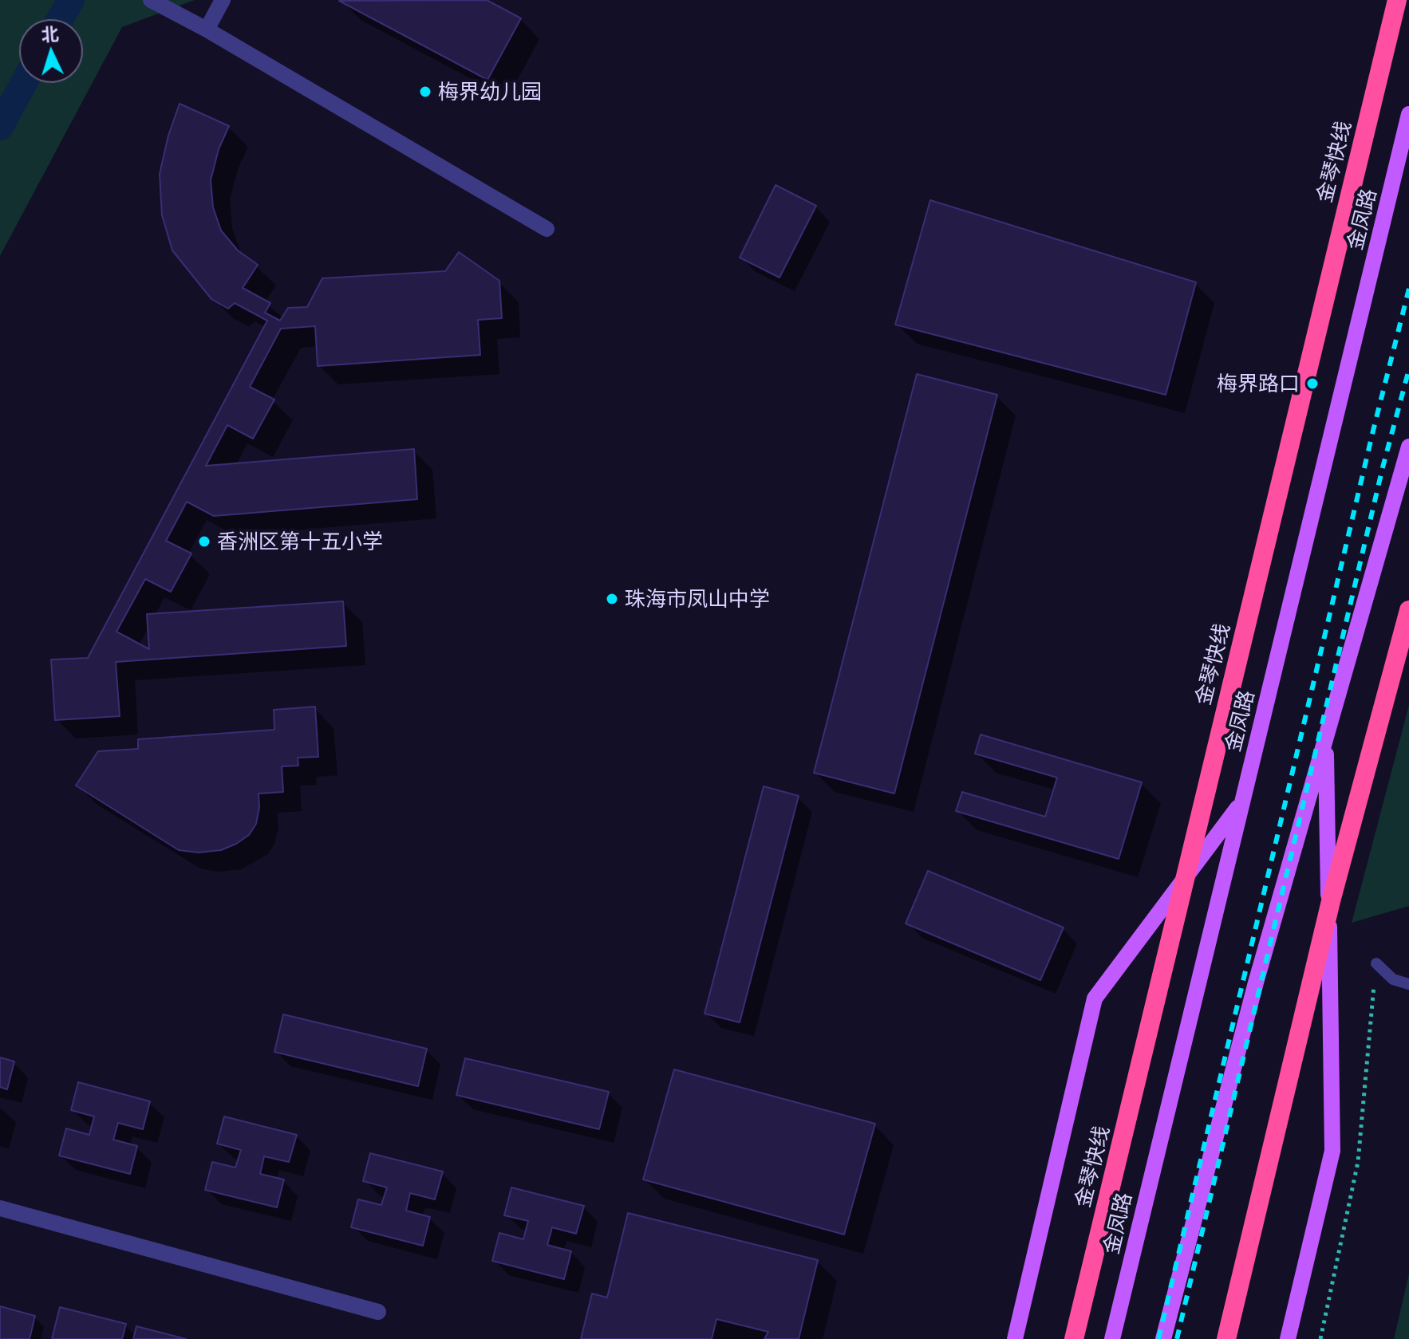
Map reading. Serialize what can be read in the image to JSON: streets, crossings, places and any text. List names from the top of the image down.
{
  "streets": {
    "highway": ["金琴快线"],
    "main road": ["金凤路"]
  },
  "places": [
    "梅界幼儿园",
    "梅界路口",
    "香洲区第十五小学",
    "珠海市凤山中学"
  ],
  "north": "top"
}
